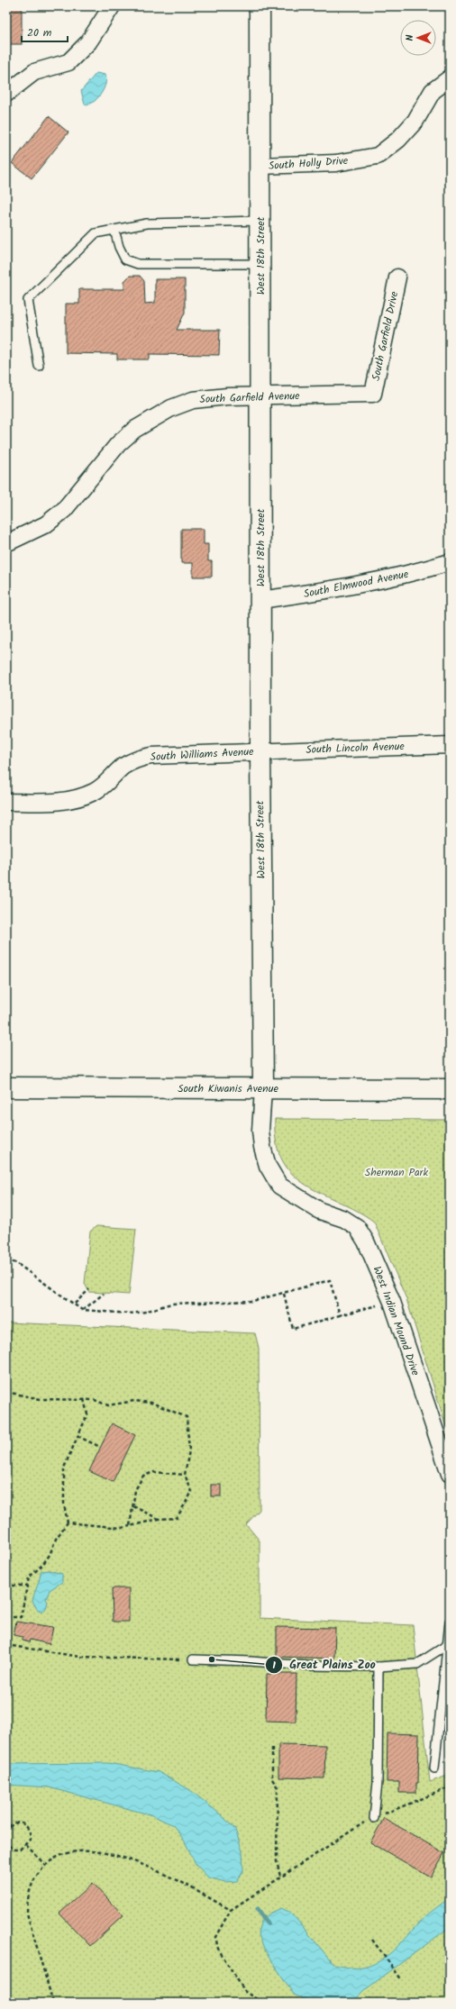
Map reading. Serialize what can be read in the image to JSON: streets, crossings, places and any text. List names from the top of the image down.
{
  "streets": {
    "street": [
      "South Holly Drive",
      "West 18th Street",
      "South Garfield Drive",
      "South Garfield Avenue",
      "South Elmwood Avenue",
      "South Lincoln Avenue",
      "South Williams Avenue",
      "South Kiwanis Avenue",
      "West Indian Mound Drive"
    ]
  },
  "crossings": [
    ["South Holly Drive", "West 18th Street"],
    ["West 18th Street", "South Garfield Avenue"],
    ["West 18th Street", "South Elmwood Avenue"],
    ["West 18th Street", "South Lincoln Avenue"],
    ["West 18th Street", "South Williams Avenue"],
    ["West 18th Street", "South Kiwanis Avenue"],
    ["West 18th Street", "West Indian Mound Drive"],
    ["South Garfield Drive", "South Garfield Avenue"],
    ["South Lincoln Avenue", "South Williams Avenue"],
    ["South Kiwanis Avenue", "West Indian Mound Drive"]
  ],
  "parks": ["Sherman Park"],
  "places": ["Great Plains Zoo"],
  "scale_bar": "20 m",
  "north": "left"
}
